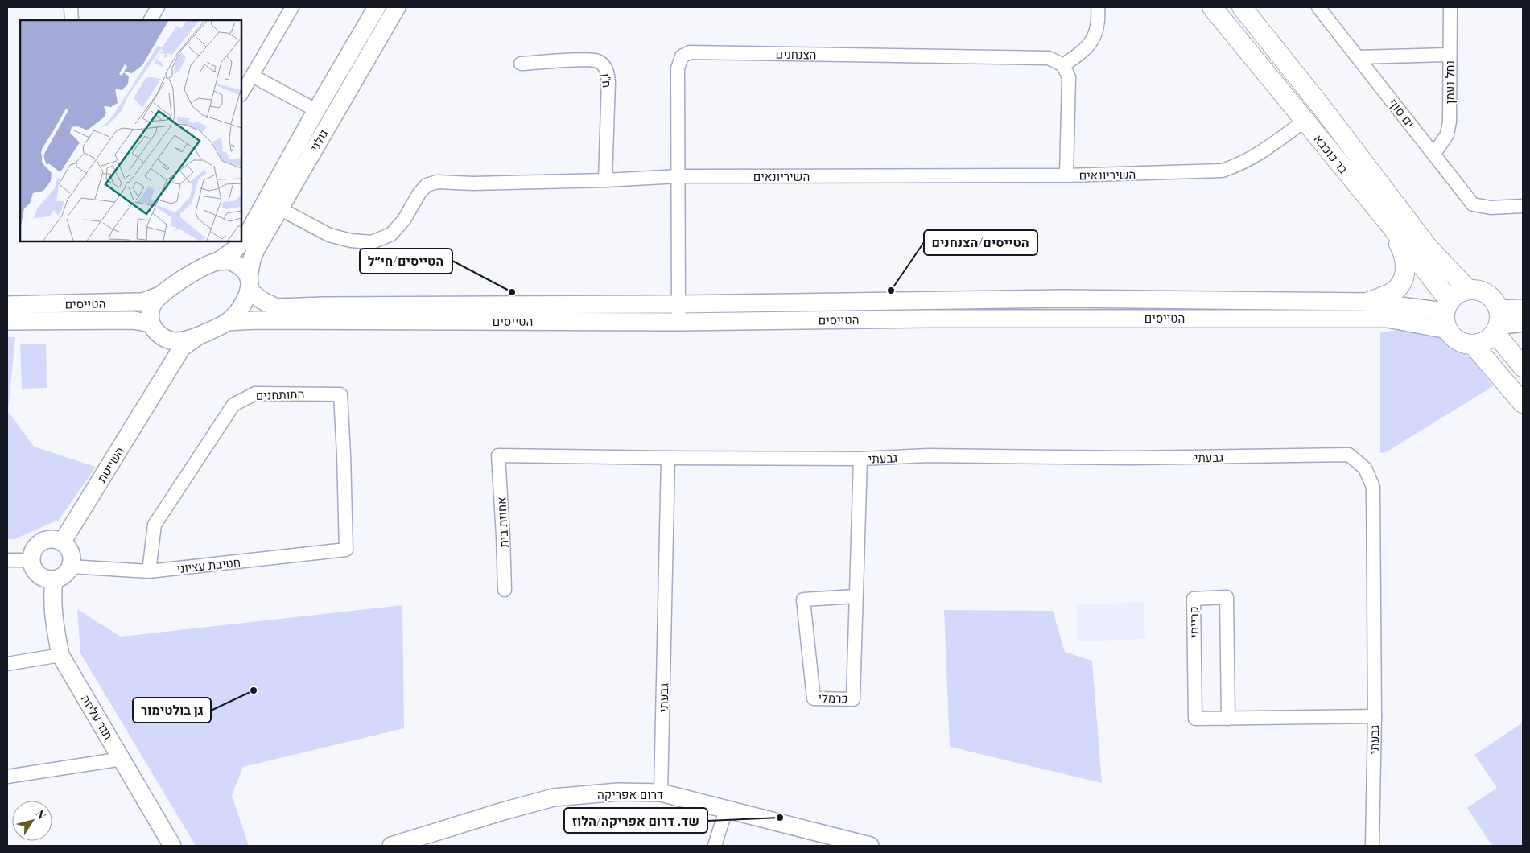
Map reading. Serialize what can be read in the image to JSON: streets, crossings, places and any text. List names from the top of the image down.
{
  "streets": {
    "main road": ["בר כוכבא"],
    "street": [
      "הצנחנים",
      "ח\"ן",
      "נחל נעמן",
      "ים סוף",
      "גולני",
      "השיריונאים",
      "הטייסים",
      "התותחנים",
      "גבעתי",
      "השייטת",
      "אחוזת בית",
      "חטיבת עציוני",
      "קרייתי",
      "כרמלי",
      "תגר עליזה",
      "דרום אפריקה"
    ]
  },
  "crossings": [
    ["הצנחנים", "השיריונאים"],
    ["הצנחנים", "הטייסים"],
    ["ח\"ן", "השיריונאים"],
    ["נחל נעמן", "ים סוף"],
    ["גולני", "השיריונאים"],
    ["גולני", "הטייסים"],
    ["גולני", "השייטת"],
    ["בר כוכבא", "השיריונאים"],
    ["בר כוכבא", "הטייסים"],
    ["הטייסים", "השייטת"],
    ["התותחנים", "חטיבת עציוני"],
    ["גבעתי", "אחוזת בית"],
    ["גבעתי", "קרייתי"],
    ["גבעתי", "כרמלי"],
    ["גבעתי", "דרום אפריקה"],
    ["השייטת", "חטיבת עציוני"],
    ["השייטת", "תגר עליזה"],
    ["חטיבת עציוני", "תגר עליזה"]
  ],
  "places": [
    "הטייסים/הצנחנים",
    "הטייסים/חי״ל",
    "גן בולטימור",
    "שד. דרום אפריקה/הלוז"
  ],
  "north": "top right"
}
